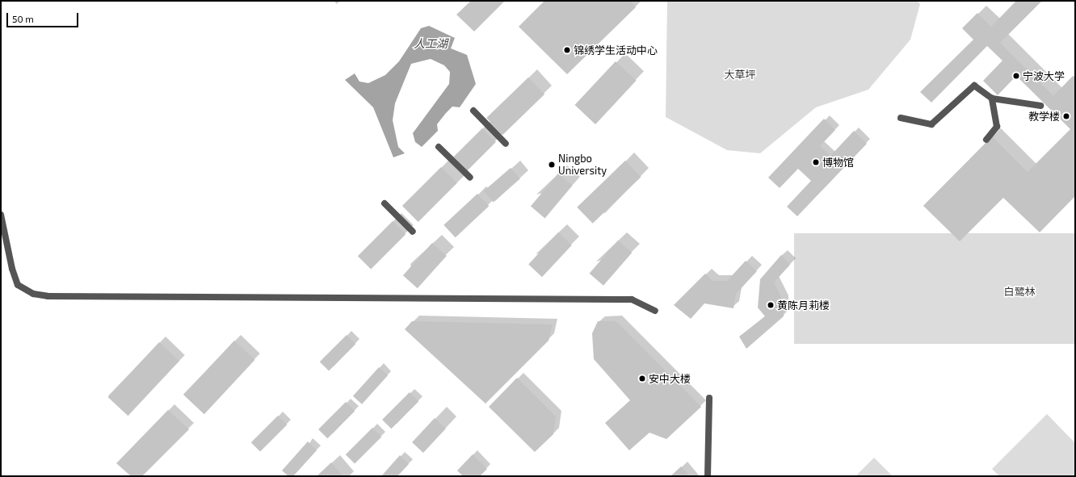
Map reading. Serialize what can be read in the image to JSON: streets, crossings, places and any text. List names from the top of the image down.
{
  "water": ["人工湖"],
  "parks": ["大草坪", "白鹭林"],
  "places": [
    "锦绣学生活动中心",
    "宁波大学",
    "教学楼",
    "博物馆",
    "Ningbo University",
    "黄陈月莉楼",
    "安中大楼"
  ],
  "scale_bar": "50 m"
}
